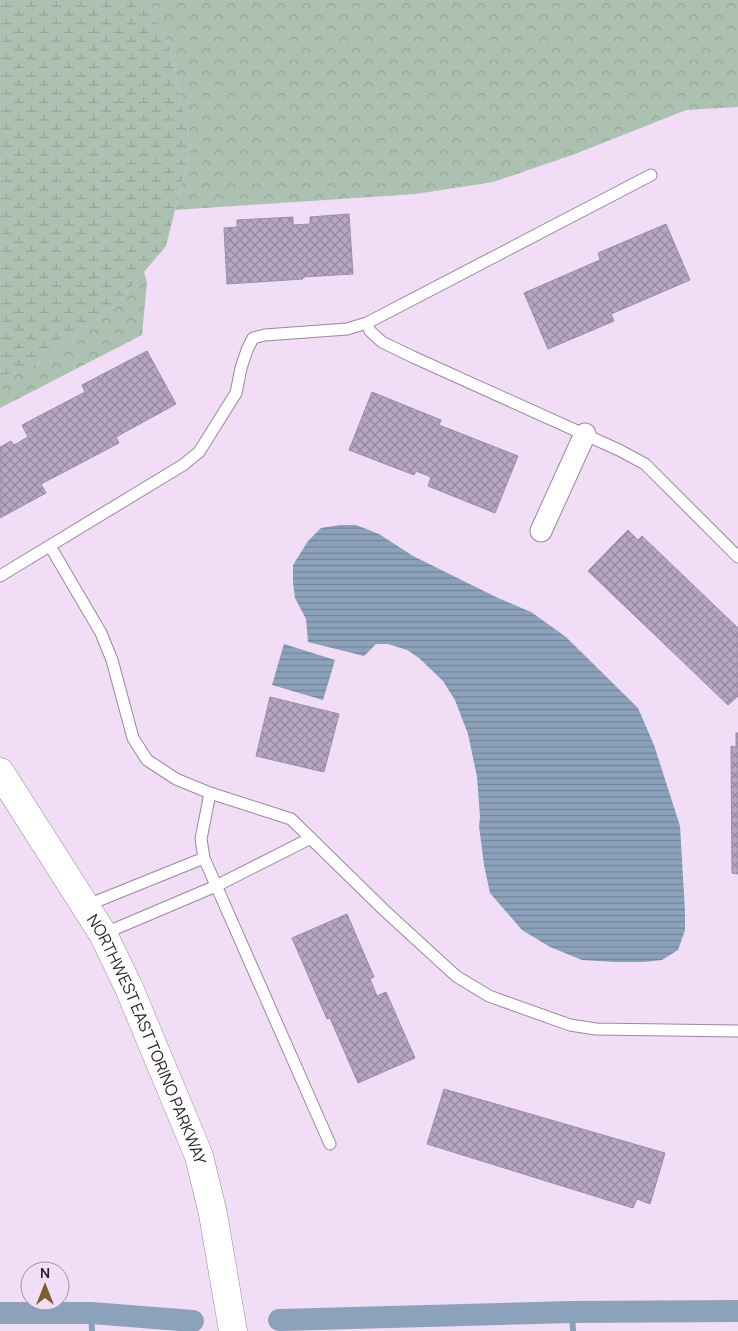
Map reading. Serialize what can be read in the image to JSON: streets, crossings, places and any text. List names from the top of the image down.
{
  "streets": {
    "street": ["NORTHWEST EAST TORINO PARKWAY"]
  },
  "north": "top"
}
